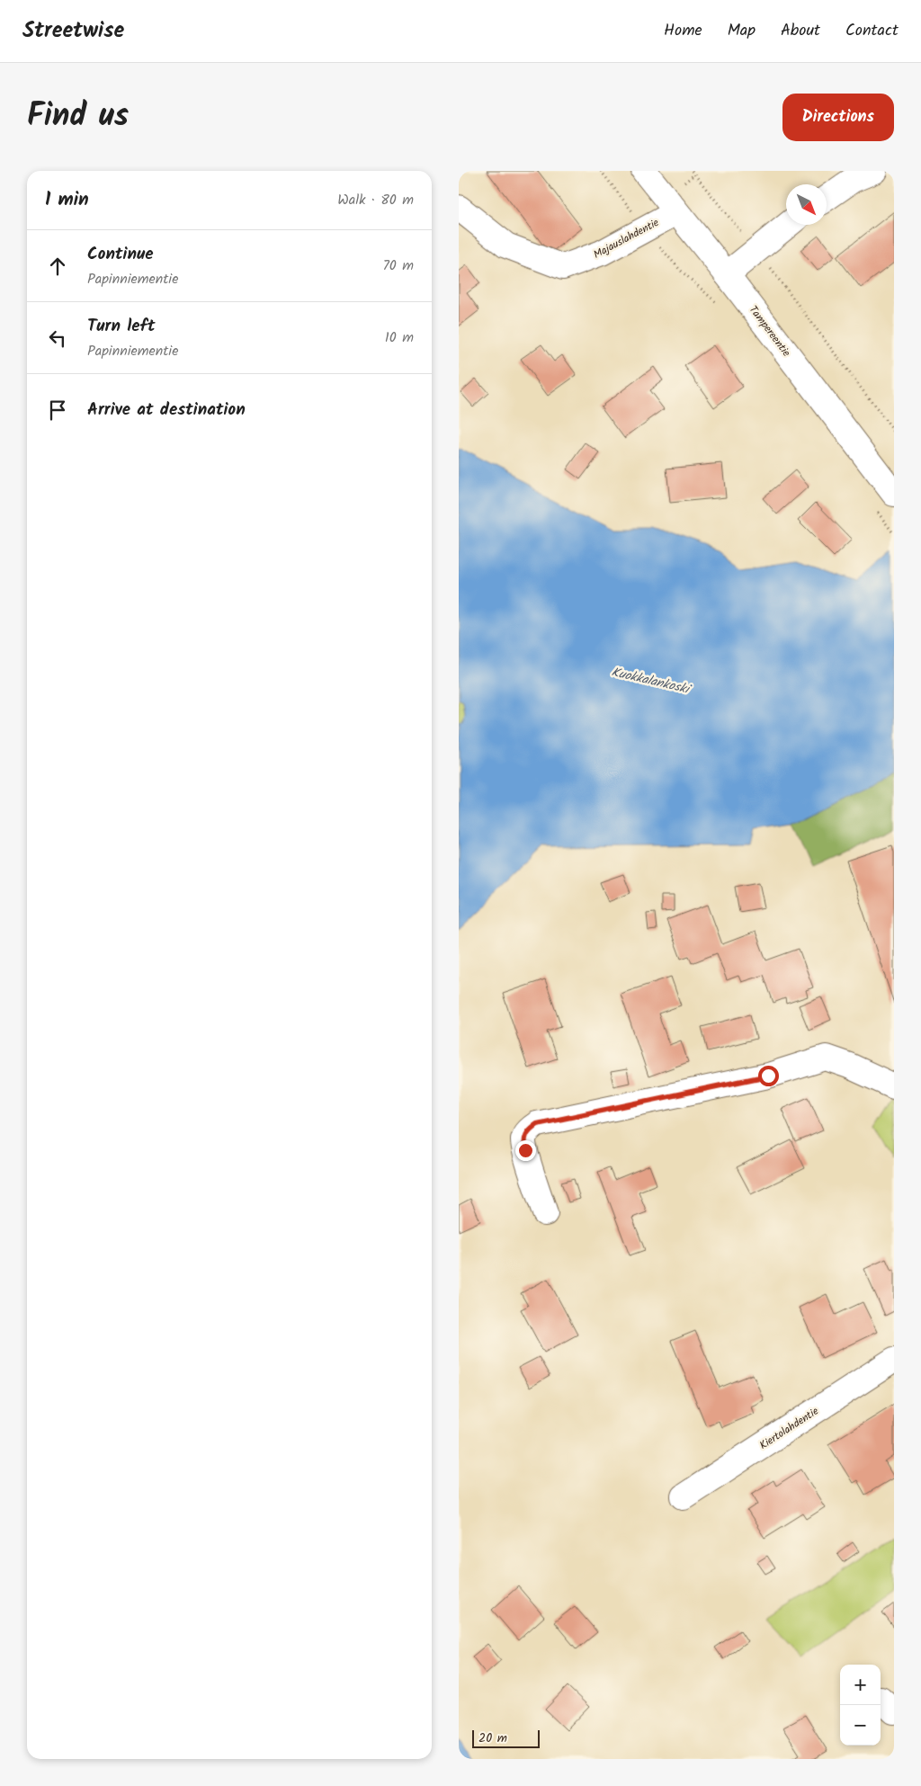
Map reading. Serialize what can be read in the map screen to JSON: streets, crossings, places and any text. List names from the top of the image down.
{
  "streets": {
    "street": ["Majauslahdentie", "Tampereentie", "Kiertolahdentie"]
  },
  "crossings": [
    ["Majauslahdentie", "Tampereentie"]
  ],
  "water": ["Kuokkalankoski"],
  "scale_bar": "20 m",
  "north": "bottom right",
  "page": {
    "header": "Streetwise",
    "nav": [
      "Home",
      "Map",
      "About",
      "Contact"
    ],
    "title": "Find us",
    "buttons": "Directions",
    "heading": ["1 min", "Walk · 80 m"],
    "list": [
      ["Continue", "Papinniementie", "70 m"],
      ["Turn left", "Papinniementie", "10 m"],
      "Arrive at destination"
    ],
    "map_buttons": ["+", "−"],
    "scale": "20 m"
  }
}
